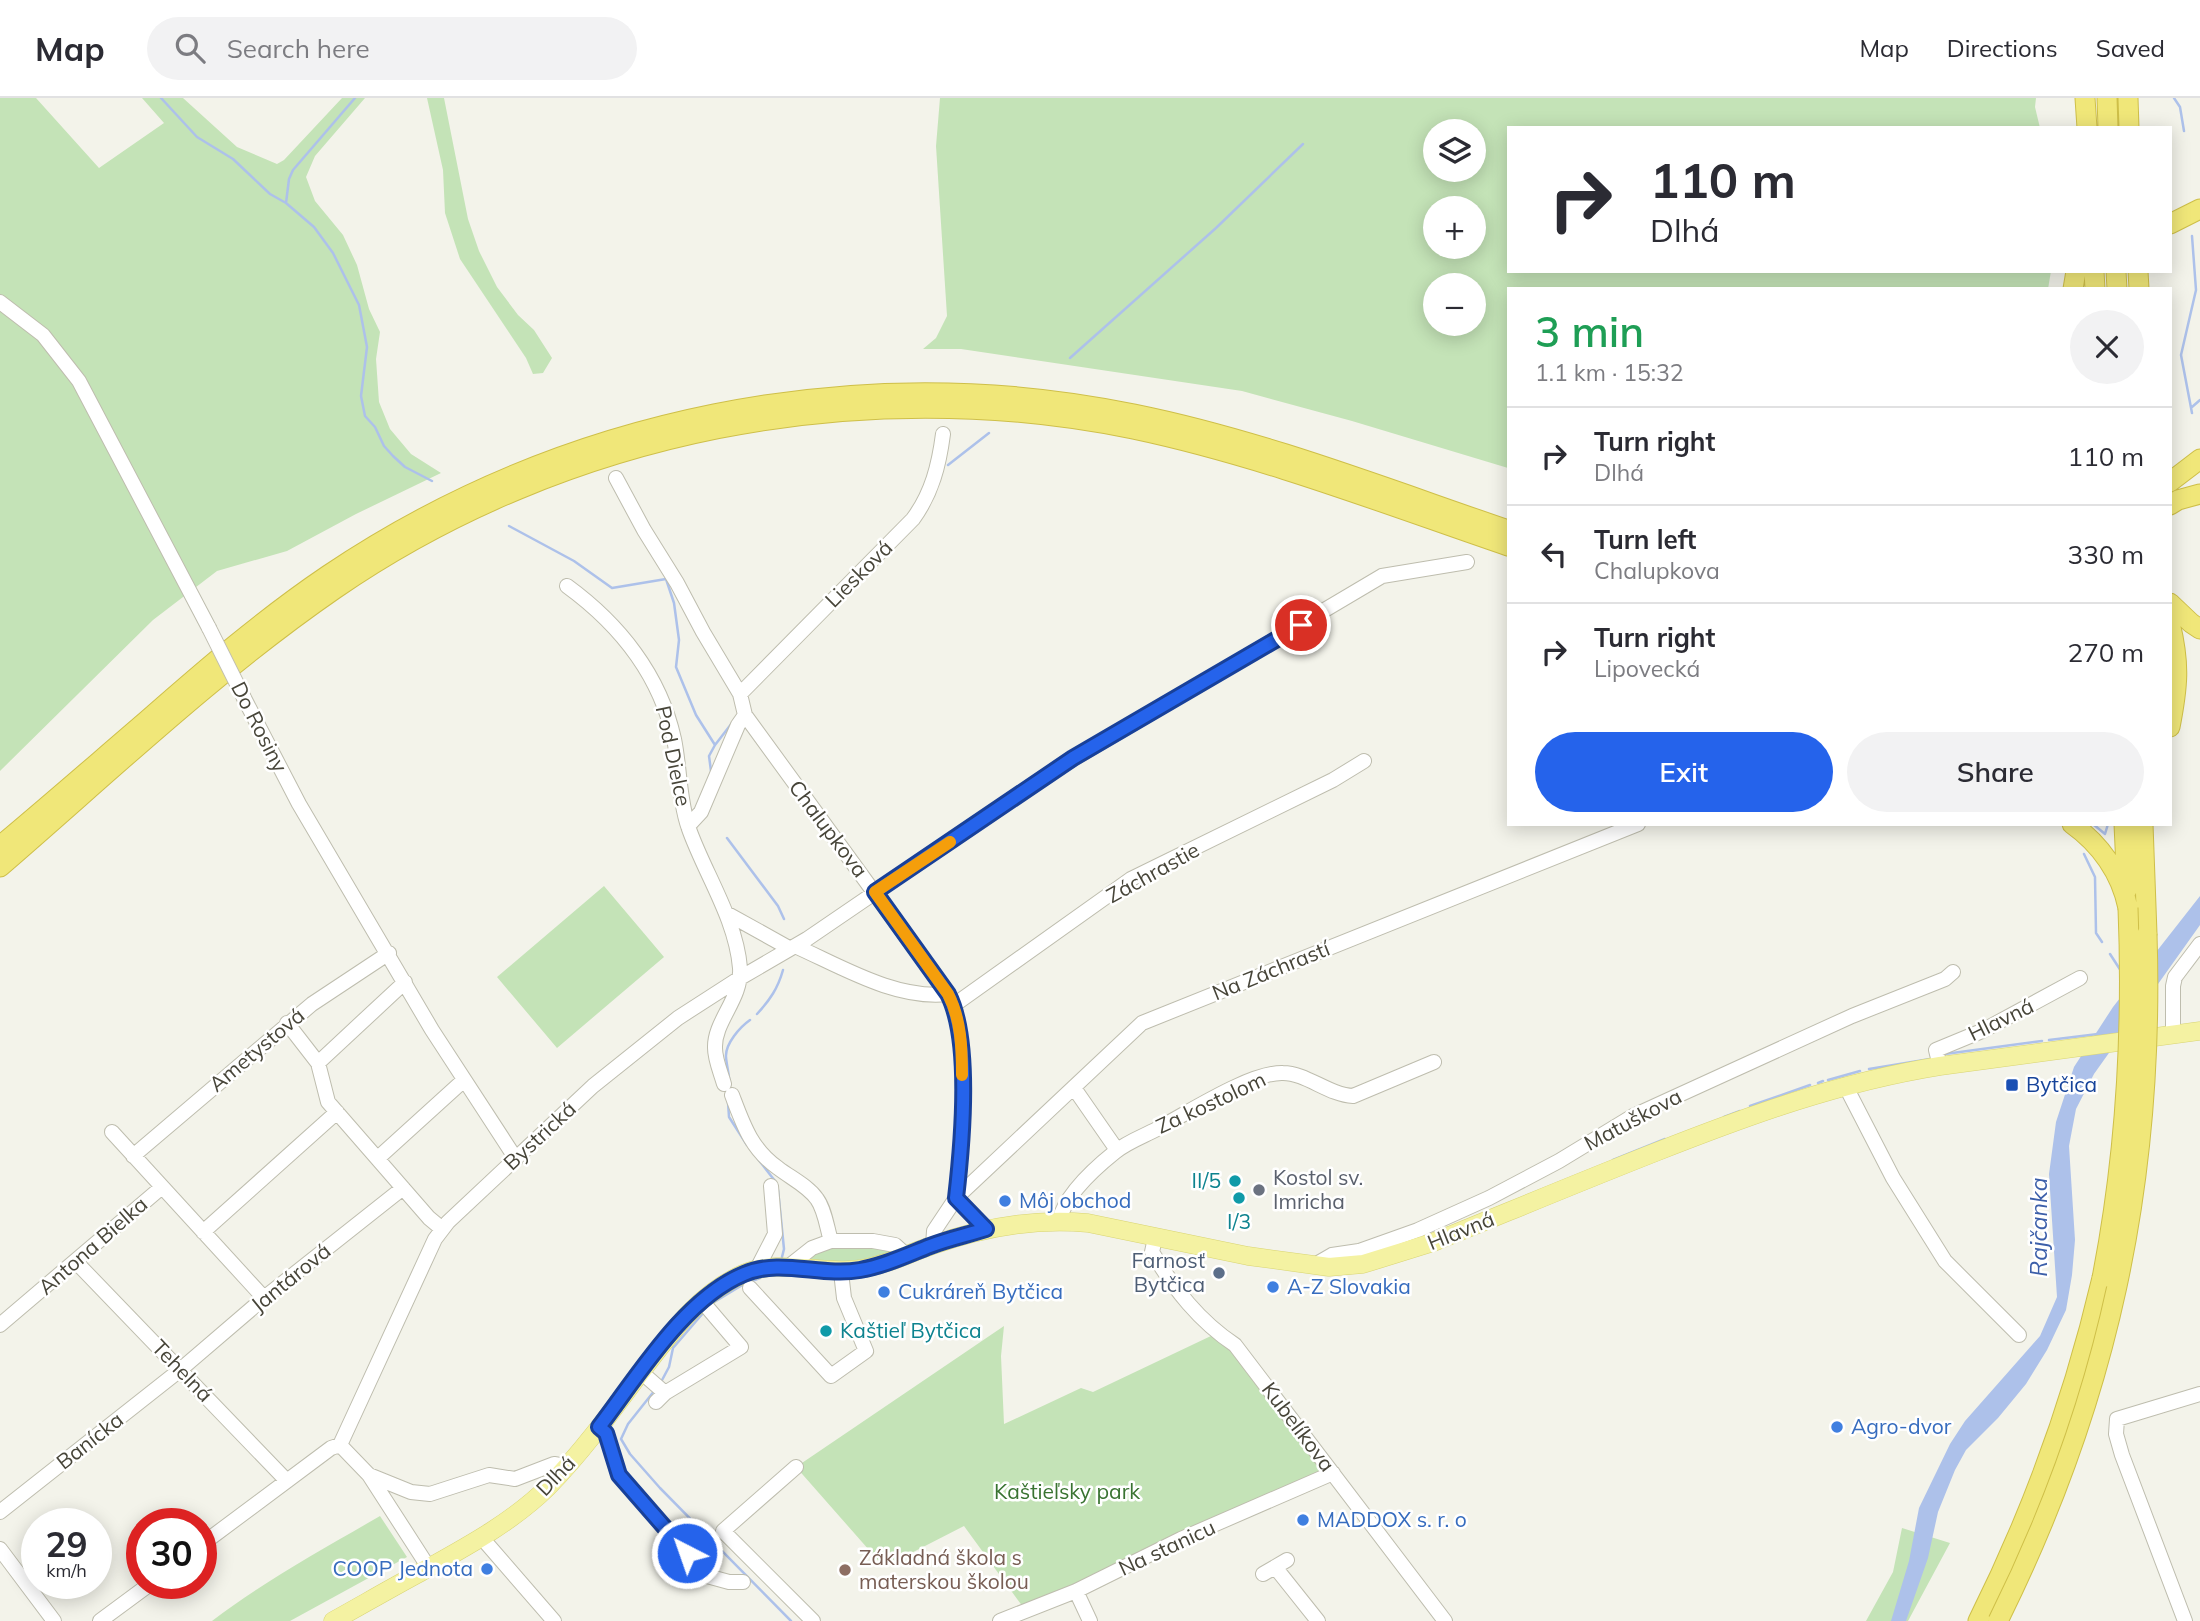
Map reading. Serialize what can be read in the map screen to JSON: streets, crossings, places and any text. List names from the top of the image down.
{
  "streets": {
    "main road": ["Hlavná", "Dlhá"],
    "street": [
      "Liesková",
      "Do Rosiny",
      "Pod Dielce",
      "Chalupkova",
      "Záchrastie",
      "Na Záchrastí",
      "Ametystová",
      "Za kostolom",
      "Matuškova",
      "Bystrická",
      "Antona Bielka",
      "Jantárová",
      "Tehelná",
      "Kubelíkova",
      "Banícka",
      "Na stanicu"
    ]
  },
  "crossings": [
    ["Liesková", "Chalupkova"],
    ["Do Rosiny", "Ametystová"],
    ["Do Rosiny", "Bystrická"],
    ["Pod Dielce", "Bystrická"],
    ["Chalupkova", "Záchrastie"],
    ["Chalupkova", "Na Záchrastí"],
    ["Chalupkova", "Bystrická"],
    ["Na Záchrastí", "Dlhá"],
    ["Hlavná", "Za kostolom"],
    ["Hlavná", "Matuškova"],
    ["Hlavná", "Kubelíkova"],
    ["Hlavná", "Dlhá"],
    ["Ametystová", "Antona Bielka"],
    ["Za kostolom", "Dlhá"],
    ["Antona Bielka", "Tehelná"],
    ["Jantárová", "Tehelná"],
    ["Jantárová", "Banícka"],
    ["Tehelná", "Banícka"],
    ["Kubelíkova", "Na stanicu"]
  ],
  "water": ["Rajčanka"],
  "parks": ["Kaštieľsky park"],
  "places": {
    "transit": ["Bytčica"],
    "other": [
      "II/5",
      "Kostol sv. Imricha",
      "I/3",
      "Môj obchod",
      "Farnosť Bytčica",
      "A-Z Slovakia",
      "Cukráreň Bytčica",
      "Kaštieľ Bytčica",
      "Agro-dvor",
      "MADDOX s. r. o",
      "COOP Jednota",
      "Základná škola s materskou školou"
    ]
  },
  "page": {
    "header": "Map",
    "search": "Search here",
    "nav": ["Map", "Directions", "Saved"],
    "map_buttons": ["+", "−"],
    "turn": ["110 m", "Dlhá"],
    "heading": ["3 min", "1.1 km · 15:32"],
    "list": [
      {
        "name": "Turn right",
        "note": "Dlhá",
        "value": "110 m"
      },
      {
        "name": "Turn left",
        "note": "Chalupkova",
        "value": "330 m"
      },
      {
        "name": "Turn right",
        "note": "Lipovecká",
        "value": "270 m"
      }
    ],
    "buttons": ["Exit", "Share"],
    "speed": "29 km/h",
    "limit": "30"
  }
}
